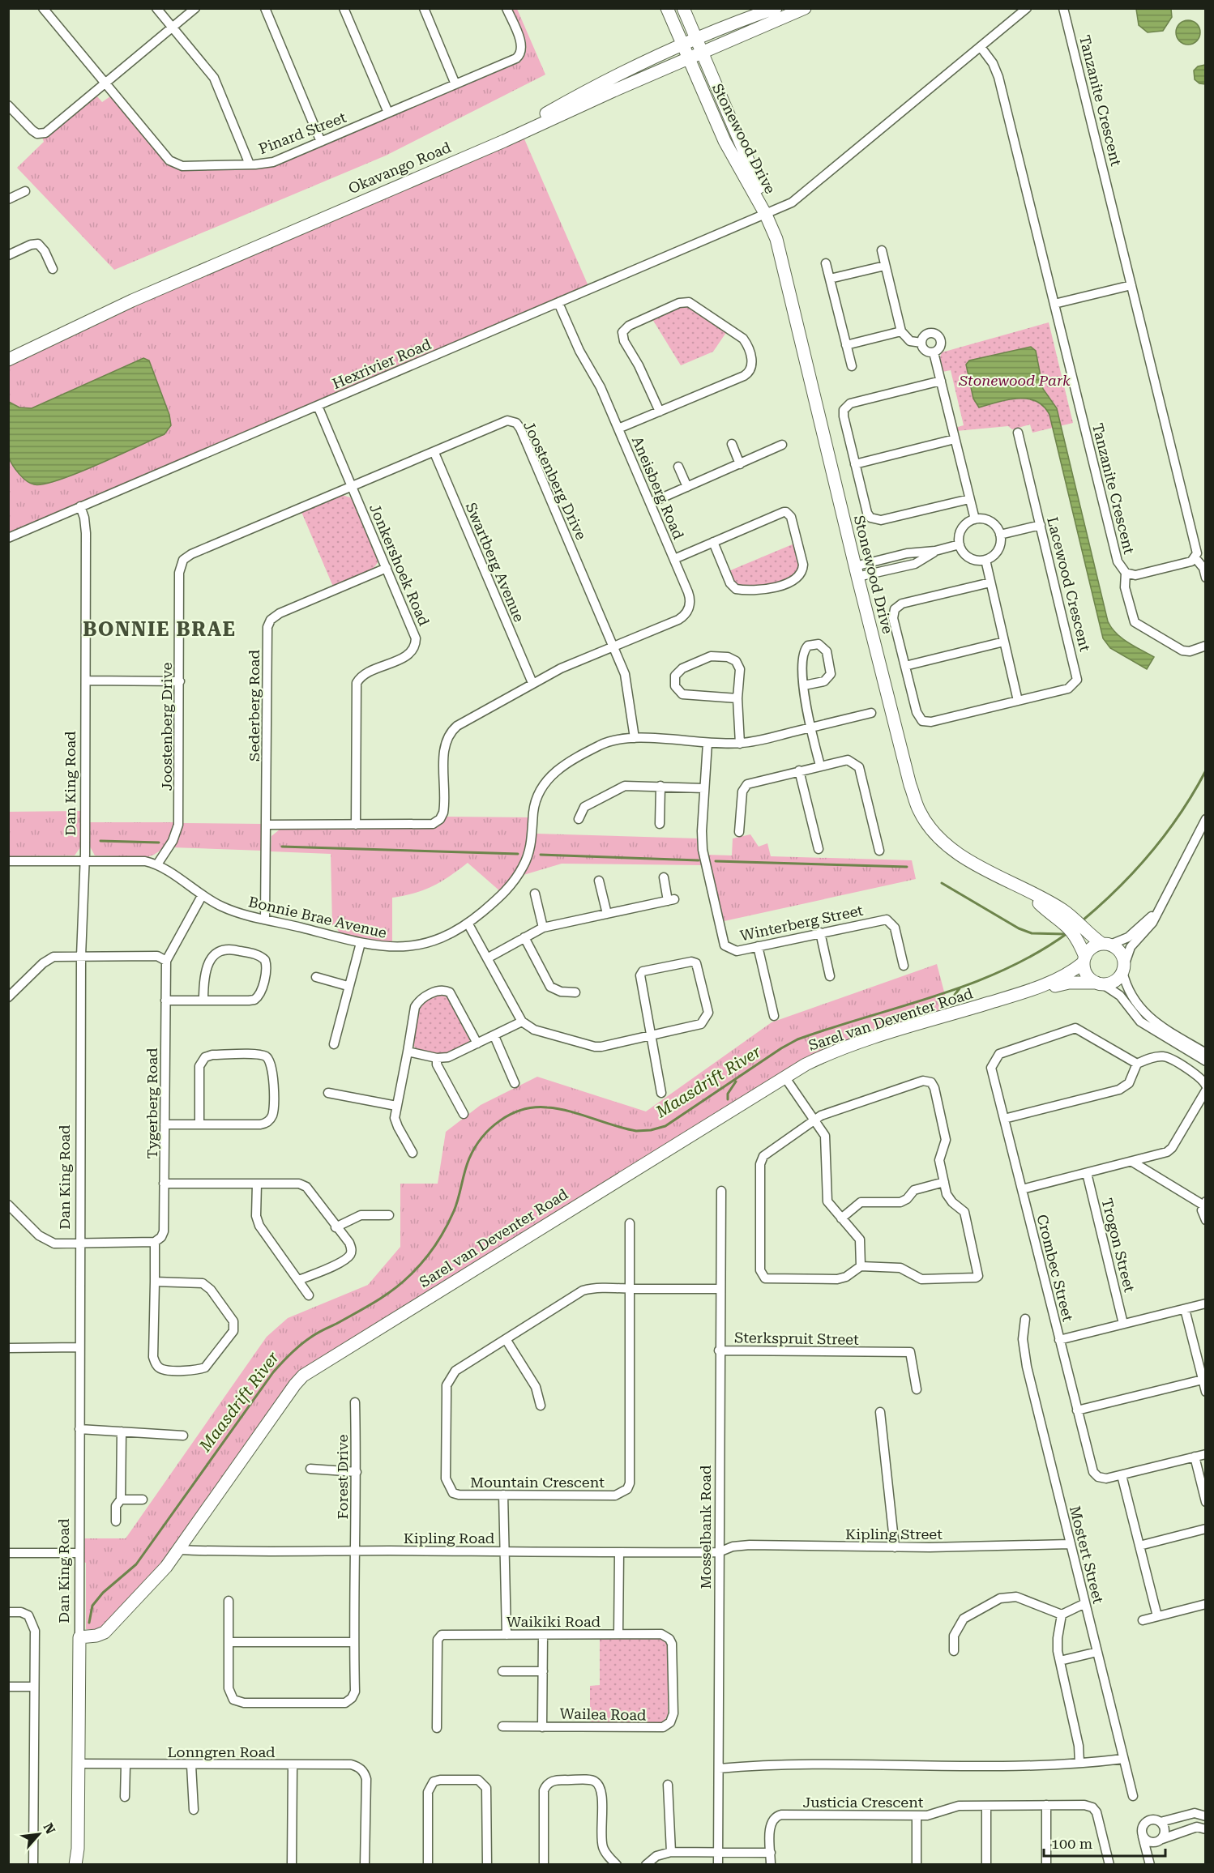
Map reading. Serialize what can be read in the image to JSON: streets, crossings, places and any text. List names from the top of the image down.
{
  "streets": {
    "street": [
      "Tanzanite Crescent",
      "Pinard Street",
      "Stonewood Drive",
      "Okavango Road",
      "Hexrivier Road",
      "Joostenberg Drive",
      "Aneisberg Road",
      "Swartberg Avenue",
      "Jonkershoek Road",
      "Lacewood Crescent",
      "Sederberg Road",
      "Dan King Road",
      "Bonnie Brae Avenue",
      "Winterberg Street",
      "Sarel van Deventer Road",
      "Tygerberg Road",
      "Trogon Street",
      "Crombec Street",
      "Sterkspruit Street",
      "Forest Drive",
      "Mountain Crescent",
      "Mosselbank Road",
      "Kipling Street",
      "Kipling Road",
      "Mostert Street",
      "Waikiki Road",
      "Wailea Road",
      "Lonngren Road",
      "Justicia Crescent"
    ]
  },
  "crossings": [
    ["Tanzanite Crescent", "Hexrivier Road"],
    ["Stonewood Drive", "Okavango Road"],
    ["Stonewood Drive", "Hexrivier Road"],
    ["Stonewood Drive", "Sarel van Deventer Road"],
    ["Hexrivier Road", "Aneisberg Road"],
    ["Hexrivier Road", "Jonkershoek Road"],
    ["Hexrivier Road", "Dan King Road"],
    ["Joostenberg Drive", "Aneisberg Road"],
    ["Joostenberg Drive", "Swartberg Avenue"],
    ["Joostenberg Drive", "Jonkershoek Road"],
    ["Joostenberg Drive", "Bonnie Brae Avenue"],
    ["Jonkershoek Road", "Sederberg Road"],
    ["Sederberg Road", "Bonnie Brae Avenue"],
    ["Dan King Road", "Sarel van Deventer Road"],
    ["Dan King Road", "Lonngren Road"],
    ["Bonnie Brae Avenue", "Winterberg Street"],
    ["Bonnie Brae Avenue", "Tygerberg Road"],
    ["Sarel van Deventer Road", "Kipling Road"],
    ["Sterkspruit Street", "Mosselbank Road"],
    ["Forest Drive", "Kipling Road"],
    ["Mountain Crescent", "Mosselbank Road"],
    ["Mosselbank Road", "Kipling Street"],
    ["Mosselbank Road", "Kipling Road"],
    ["Kipling Street", "Kipling Road"],
    ["Kipling Street", "Mostert Street"],
    ["Kipling Road", "Waikiki Road"],
    ["Waikiki Road", "Wailea Road"]
  ],
  "districts": ["BONNIE BRAE"],
  "water": ["Maasdrift River"],
  "parks": ["Stonewood Park"],
  "scale_bar": "100 m",
  "north": "top right"
}
